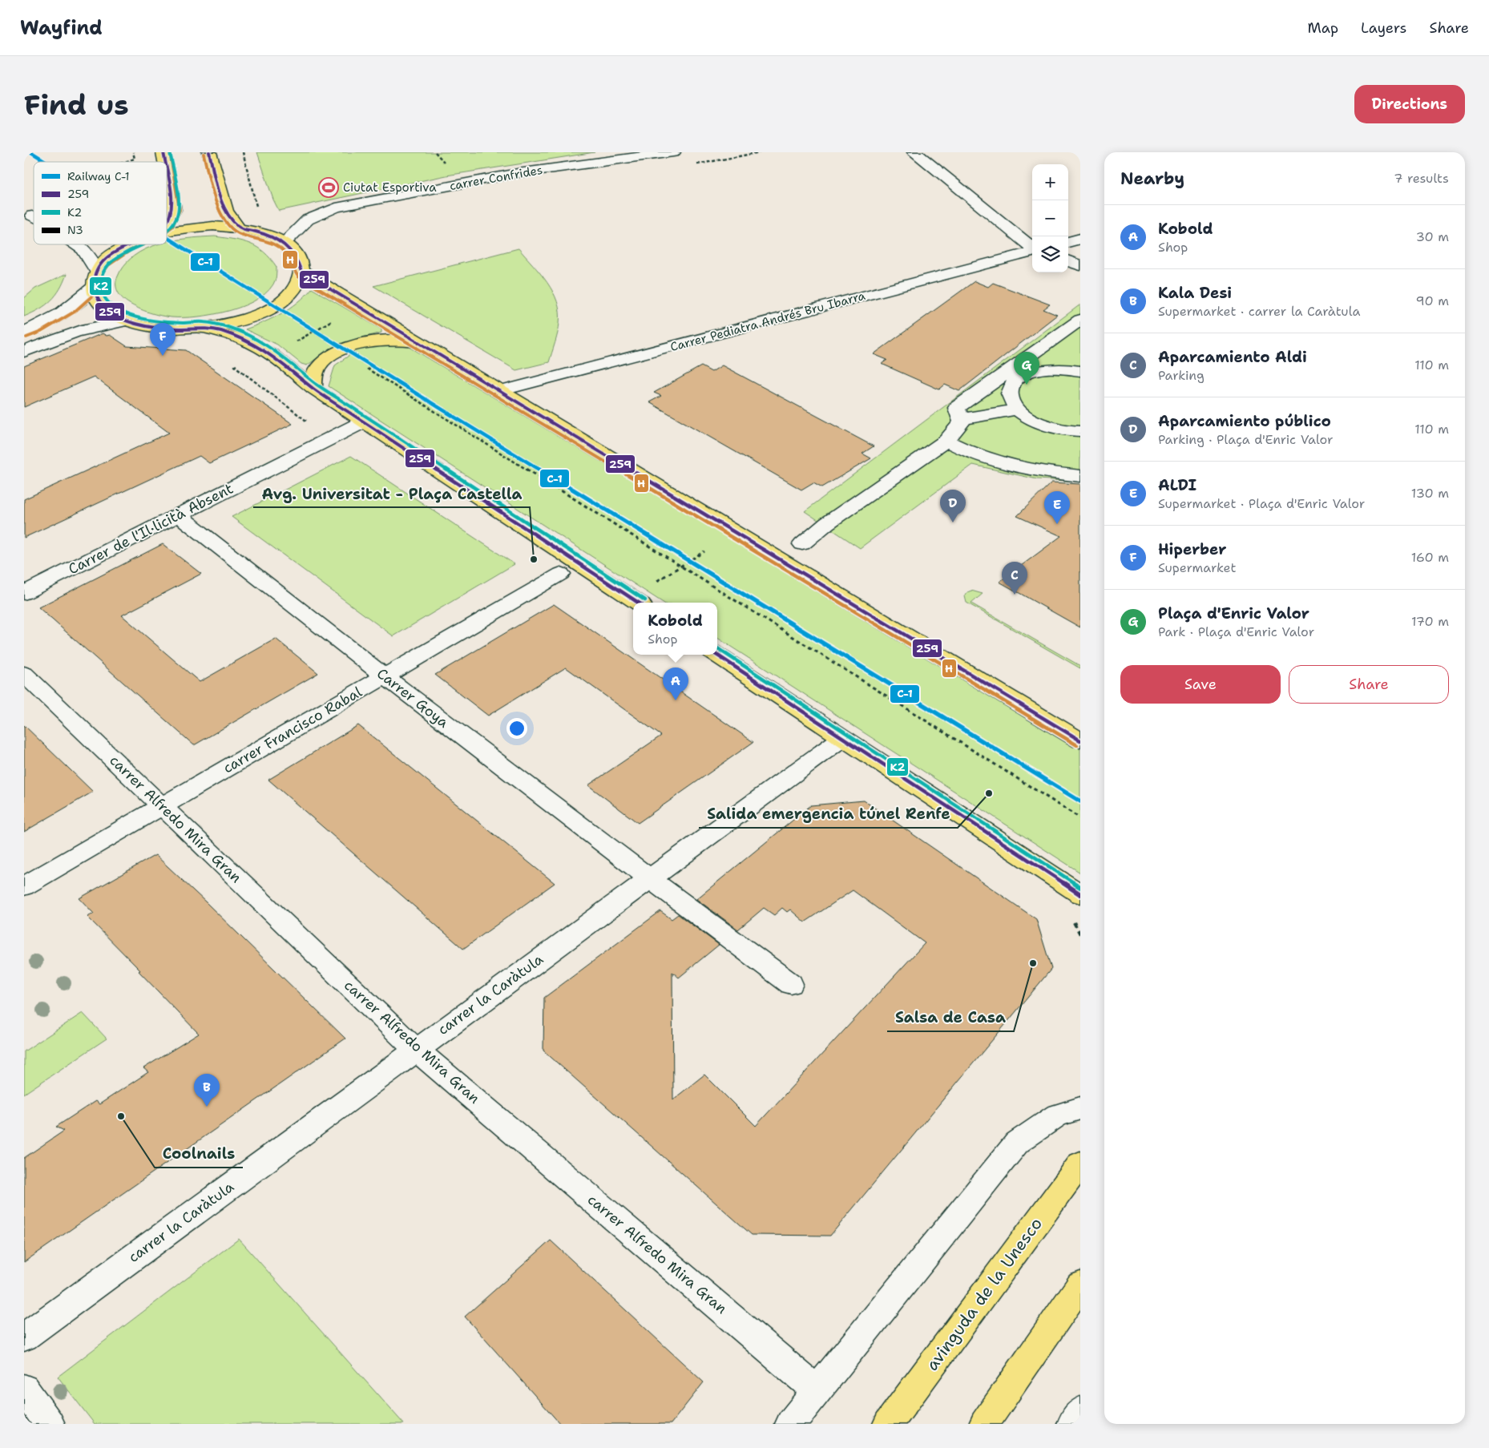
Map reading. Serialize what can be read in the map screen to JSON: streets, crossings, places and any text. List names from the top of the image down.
{
  "streets": {
    "main road": ["avinguda de la Unesco"],
    "street": [
      "carrer Confrides",
      "Carrer Pediatra Andrés Bru Ibarra",
      "Carrer de l'Il·licità Absent",
      "Carrer Goya",
      "carrer Francisco Rabal",
      "carrer Alfredo Mira Gran",
      "carrer la Caràtula"
    ]
  },
  "crossings": [
    ["Carrer de l'Il·licità Absent", "Carrer Goya"],
    ["Carrer Goya", "carrer Francisco Rabal"],
    ["Carrer Goya", "carrer la Caràtula"],
    ["carrer Francisco Rabal", "carrer Alfredo Mira Gran"],
    ["carrer Alfredo Mira Gran", "carrer la Caràtula"]
  ],
  "places": {
    "sports": ["Ciutat Esportiva"],
    "other": [
      "Avg. Universitat - Plaça Castella",
      "Salida emergencia túnel Renfe",
      "Salsa de Casa",
      "Coolnails"
    ]
  },
  "lines": [
    "rail line C-1",
    "transit line 259",
    "transit line H",
    "transit line K2"
  ],
  "legend": [
    "Railway C-1",
    "259",
    "K2",
    "N3"
  ],
  "page": {
    "header": "Wayfind",
    "nav": ["Map", "Layers", "Share"],
    "buttons": [
      "Directions",
      ["Save", "Share"]
    ],
    "title": "Find us",
    "heading": ["Nearby", "7 results"],
    "map_buttons": ["+", "−"],
    "list": [
      {
        "mark": "A",
        "name": "Kobold",
        "note": "Shop",
        "value": "30 m"
      },
      {
        "mark": "B",
        "name": "Kala Desi",
        "note": "Supermarket · carrer la Caràtula",
        "value": "90 m"
      },
      {
        "mark": "C",
        "name": "Aparcamiento Aldi",
        "note": "Parking",
        "value": "110 m"
      },
      {
        "mark": "D",
        "name": "Aparcamiento público",
        "note": "Parking · Plaça d'Enric Valor",
        "value": "110 m"
      },
      {
        "mark": "E",
        "name": "ALDI",
        "note": "Supermarket · Plaça d'Enric Valor",
        "value": "130 m"
      },
      {
        "mark": "F",
        "name": "Hiperber",
        "note": "Supermarket",
        "value": "160 m"
      },
      {
        "mark": "G",
        "name": "Plaça d'Enric Valor",
        "note": "Park · Plaça d'Enric Valor",
        "value": "170 m"
      }
    ],
    "pins": [
      "F",
      "G",
      "D",
      "E",
      "C",
      "A",
      "B"
    ],
    "popup": ["Kobold", "Shop"]
  }
}
